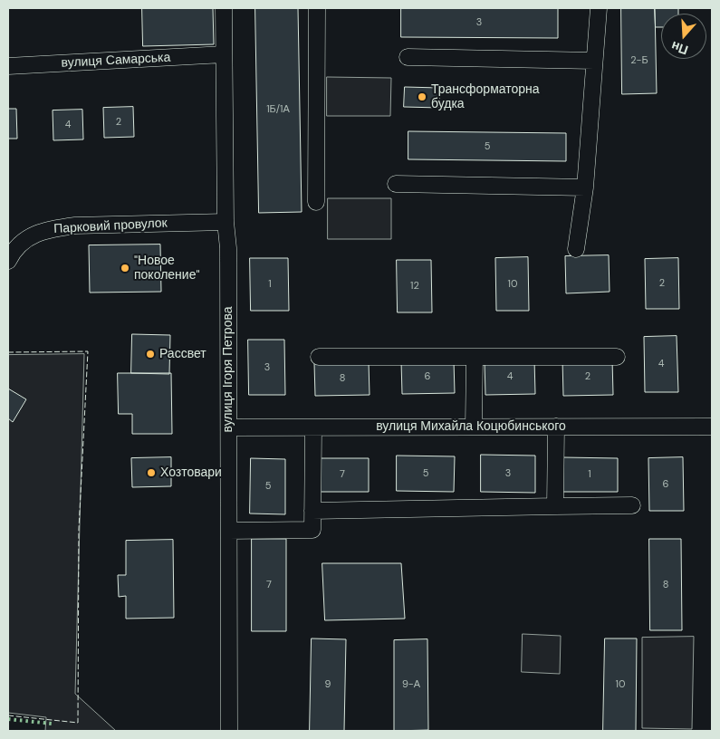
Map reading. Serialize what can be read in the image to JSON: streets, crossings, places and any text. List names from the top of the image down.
{
  "streets": {
    "street": [
      "вулиця Самарська",
      "Парковий провулок",
      "вулиця Ігоря Петрова",
      "вулиця Михайла Коцюбинського"
    ]
  },
  "crossings": [
    ["вулиця Самарська", "вулиця Ігоря Петрова"],
    ["Парковий провулок", "вулиця Ігоря Петрова"],
    ["вулиця Ігоря Петрова", "вулиця Михайла Коцюбинського"]
  ],
  "places": [
    "Трансформаторна будка",
    "\"Новое поколение\"",
    "Рассвет",
    "Хозтовари"
  ],
  "house_numbers": [
    "3",
    "2-Б",
    "1Б/1А",
    "2",
    "4",
    "5",
    "2",
    "1",
    "10",
    "12",
    "4",
    "3",
    "6",
    "4",
    "2",
    "8",
    "5",
    "3",
    "7",
    "1",
    "6",
    "5",
    "7",
    "8",
    "9",
    "9-А",
    "10"
  ],
  "north": "bottom"
}
